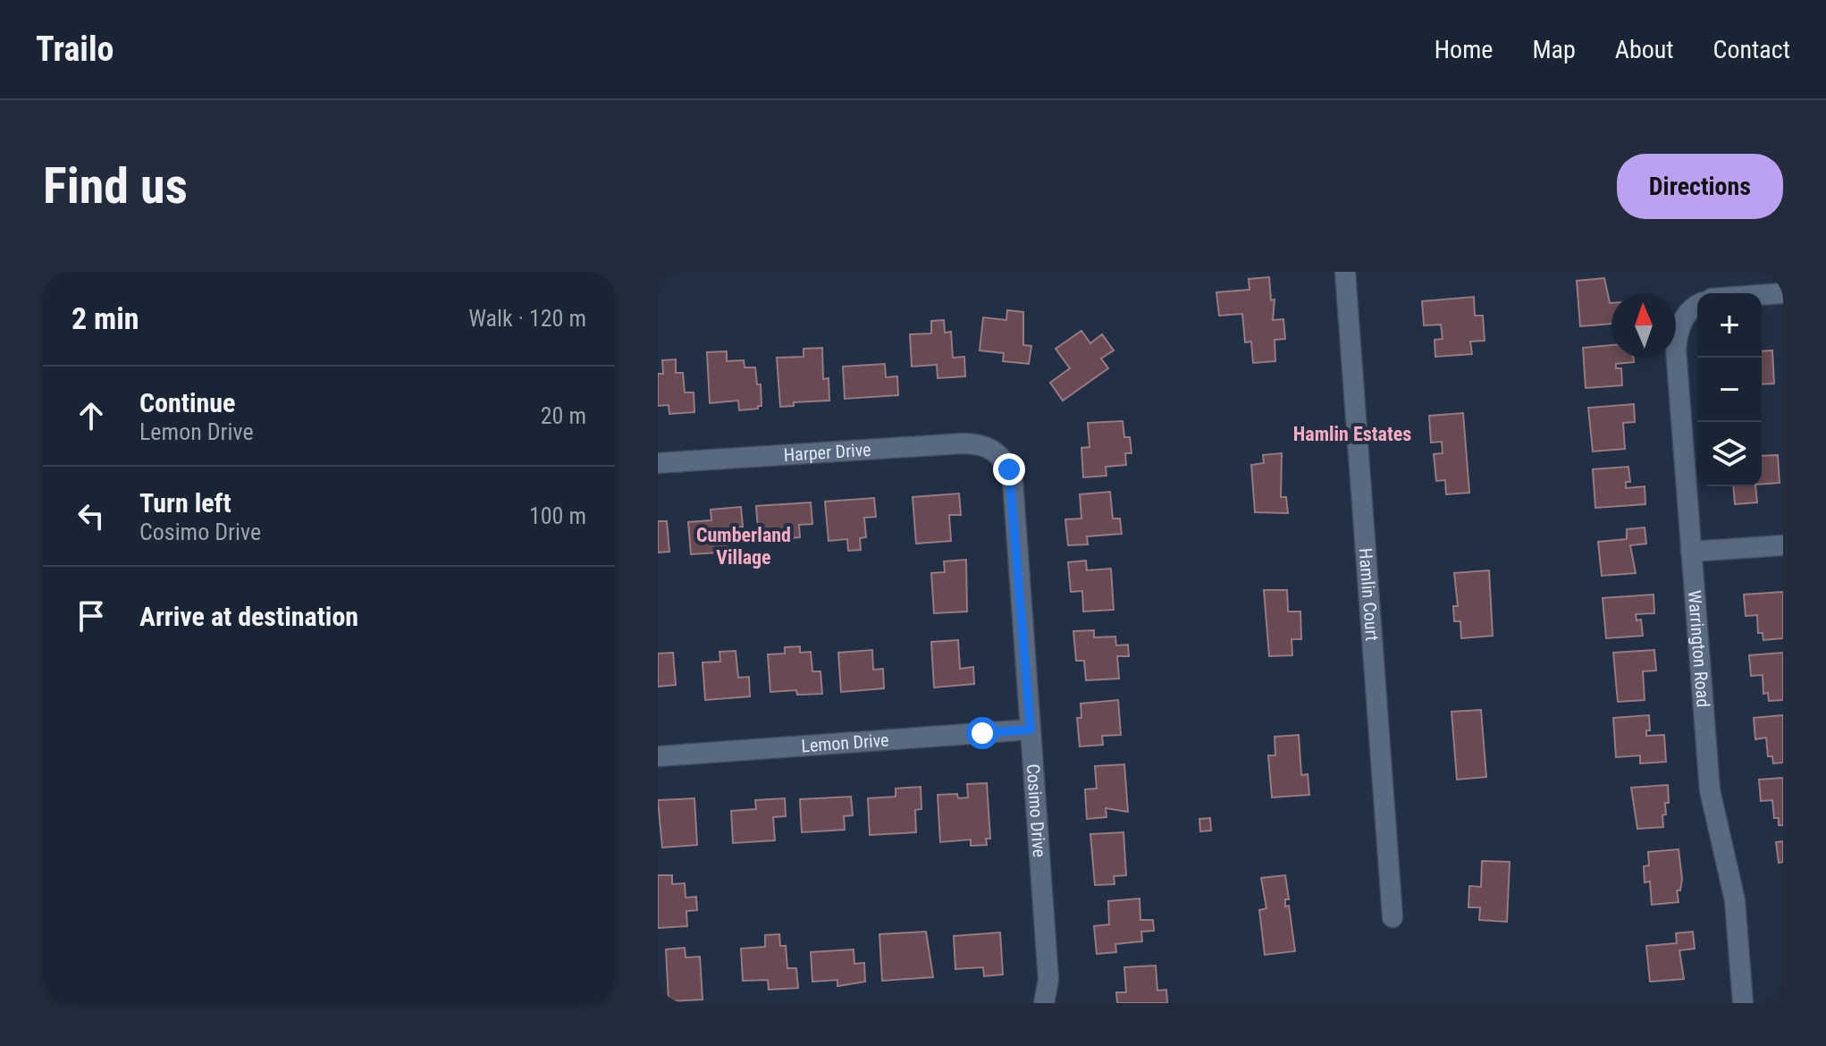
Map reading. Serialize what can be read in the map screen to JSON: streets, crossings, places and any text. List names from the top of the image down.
{
  "streets": {
    "street": [
      "Harper Drive",
      "Hamlin Court",
      "Warrington Road",
      "Lemon Drive",
      "Cosimo Drive"
    ]
  },
  "crossings": [
    ["Harper Drive", "Cosimo Drive"],
    ["Lemon Drive", "Cosimo Drive"]
  ],
  "districts": ["Hamlin Estates", "Cumberland Village"],
  "north": "top",
  "page": {
    "header": "Trailo",
    "nav": [
      "Home",
      "Map",
      "About",
      "Contact"
    ],
    "buttons": "Directions",
    "title": "Find us",
    "heading": ["2 min", "Walk · 120 m"],
    "map_buttons": ["+", "−"],
    "list": [
      ["Continue", "Lemon Drive", "20 m"],
      ["Turn left", "Cosimo Drive", "100 m"],
      "Arrive at destination"
    ]
  }
}
